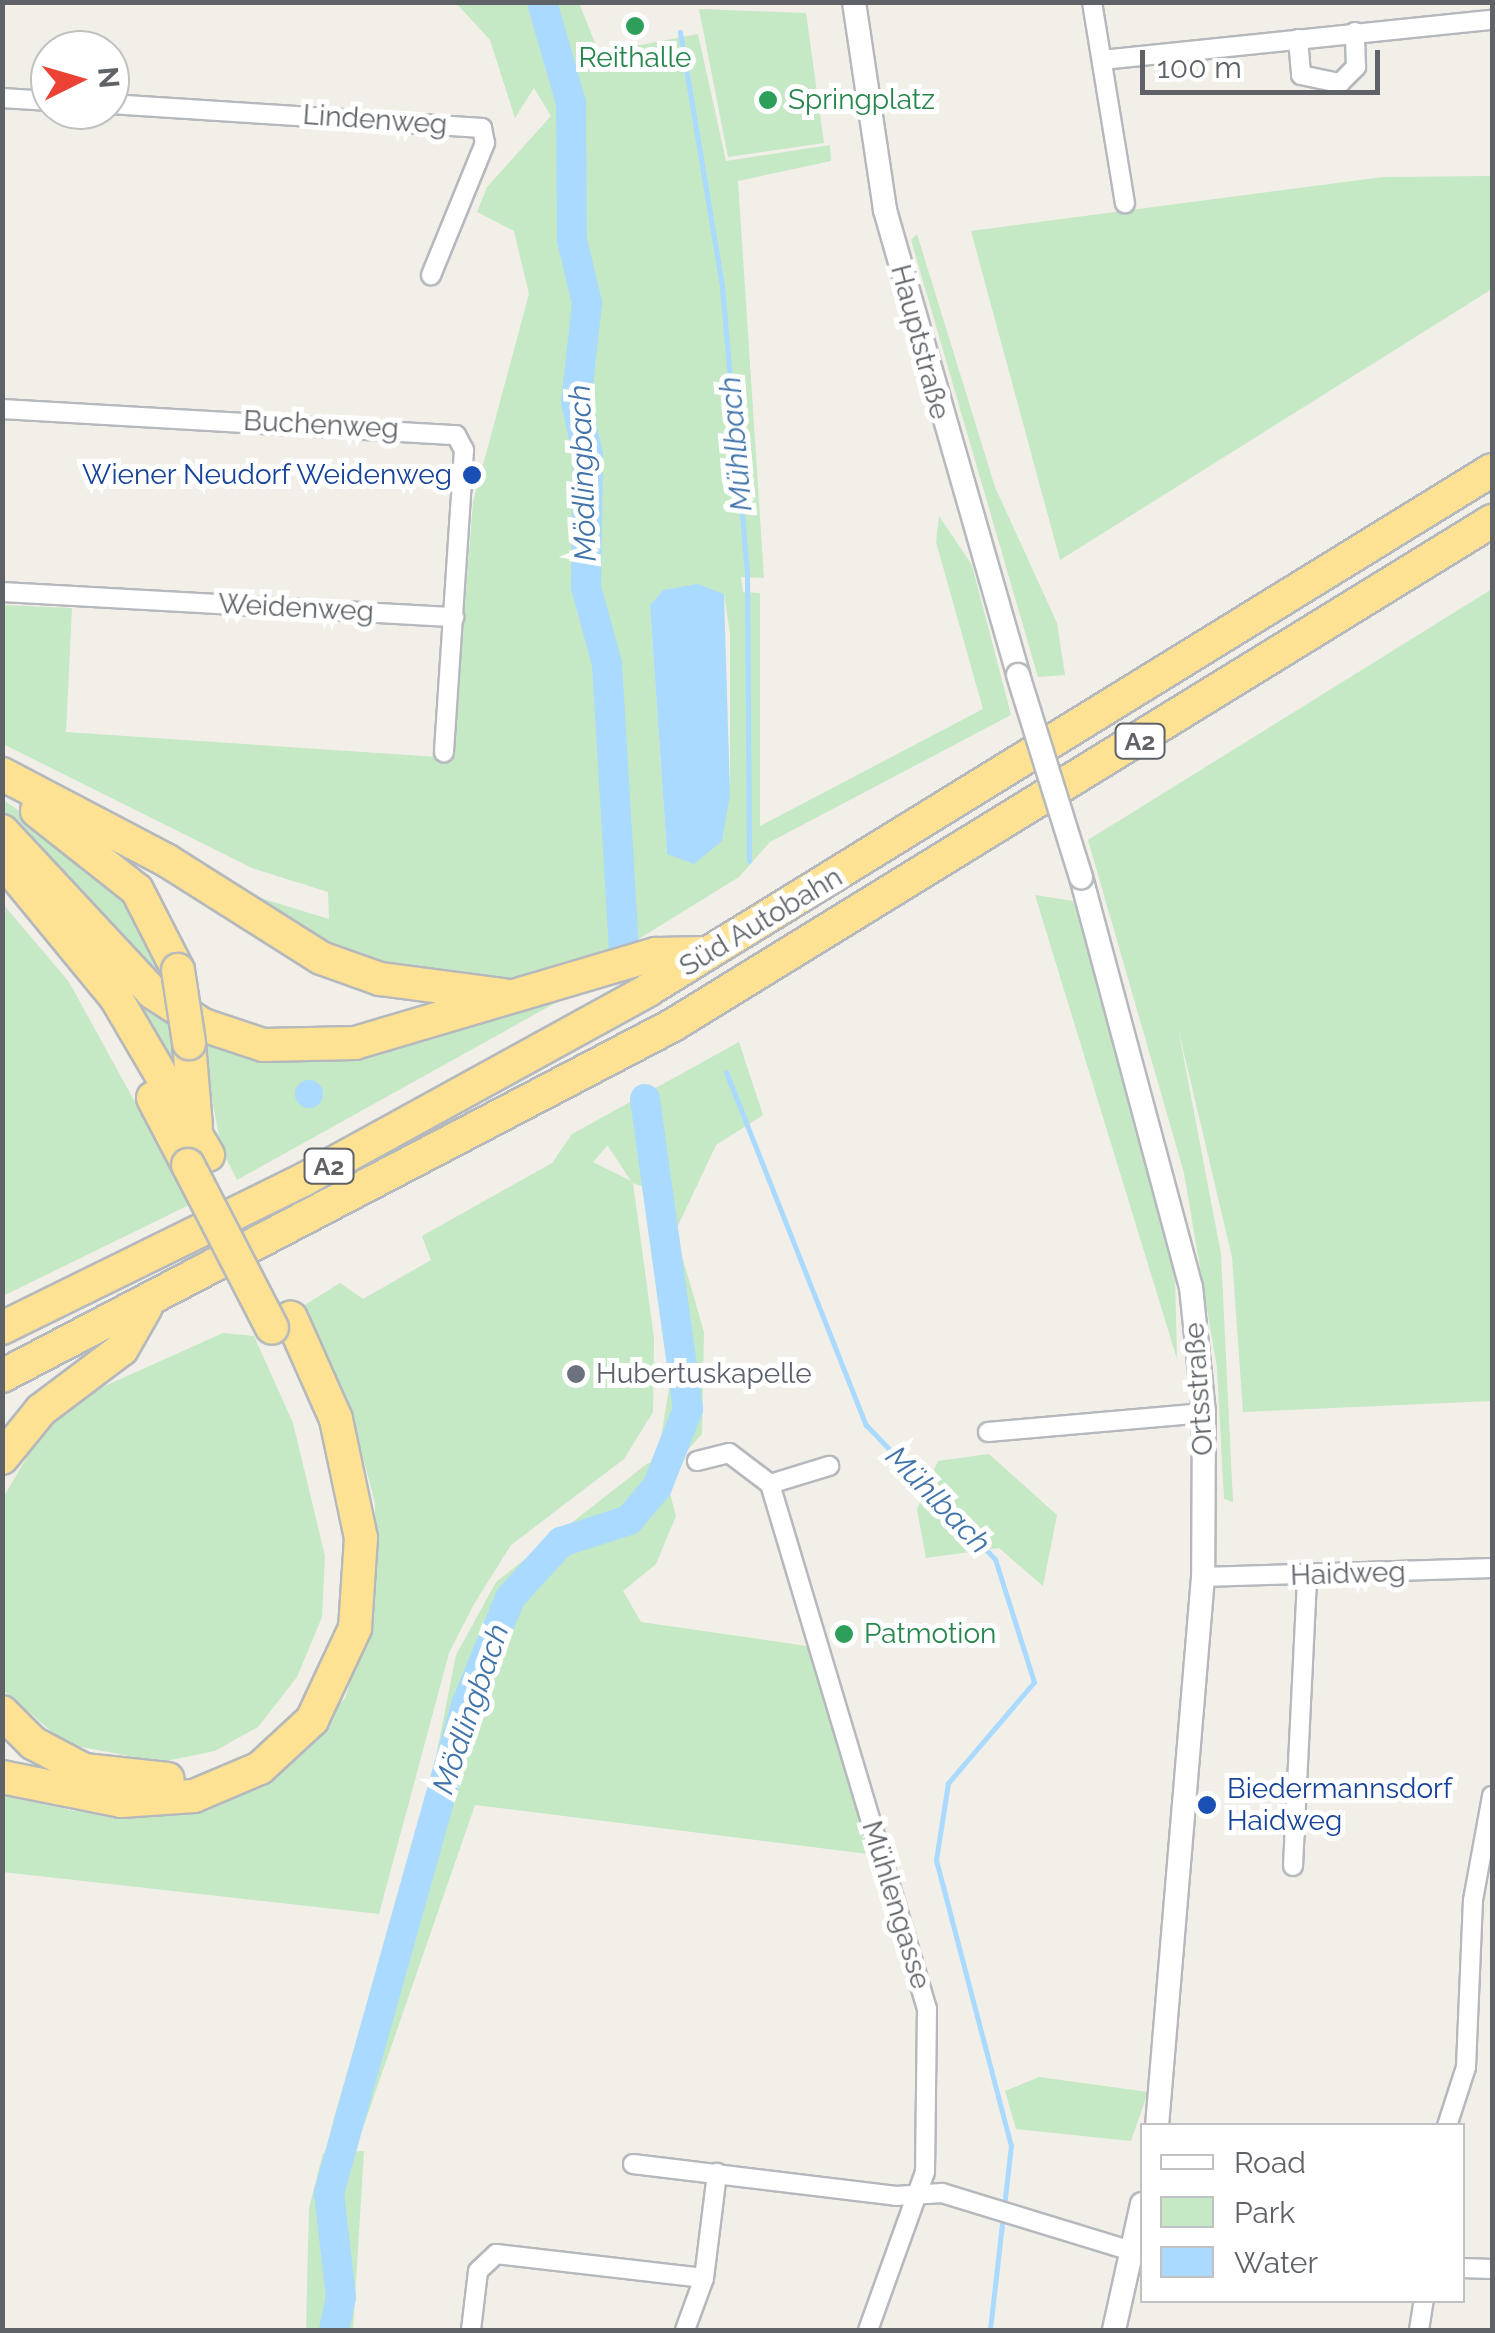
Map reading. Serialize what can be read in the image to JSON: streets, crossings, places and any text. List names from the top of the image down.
{
  "streets": {
    "highway": ["A2", "Süd Autobahn"],
    "street": [
      "Lindenweg",
      "Hauptstraße",
      "Buchenweg",
      "Weidenweg",
      "Ortsstraße",
      "Haidweg",
      "Mühlengasse"
    ]
  },
  "crossings": [
    ["Hauptstraße", "Ortsstraße"],
    ["Buchenweg", "Weidenweg"],
    ["Ortsstraße", "Haidweg"]
  ],
  "water": ["Mühlbach", "Mödlingbach"],
  "places": [
    "Reithalle",
    "Springplatz",
    "Wiener Neudorf Weidenweg",
    "Hubertuskapelle",
    "Patmotion",
    "Biedermannsdorf Haidweg"
  ],
  "legend": ["Road", "Park", "Water"],
  "scale_bar": "100 m",
  "north": "right"
}
